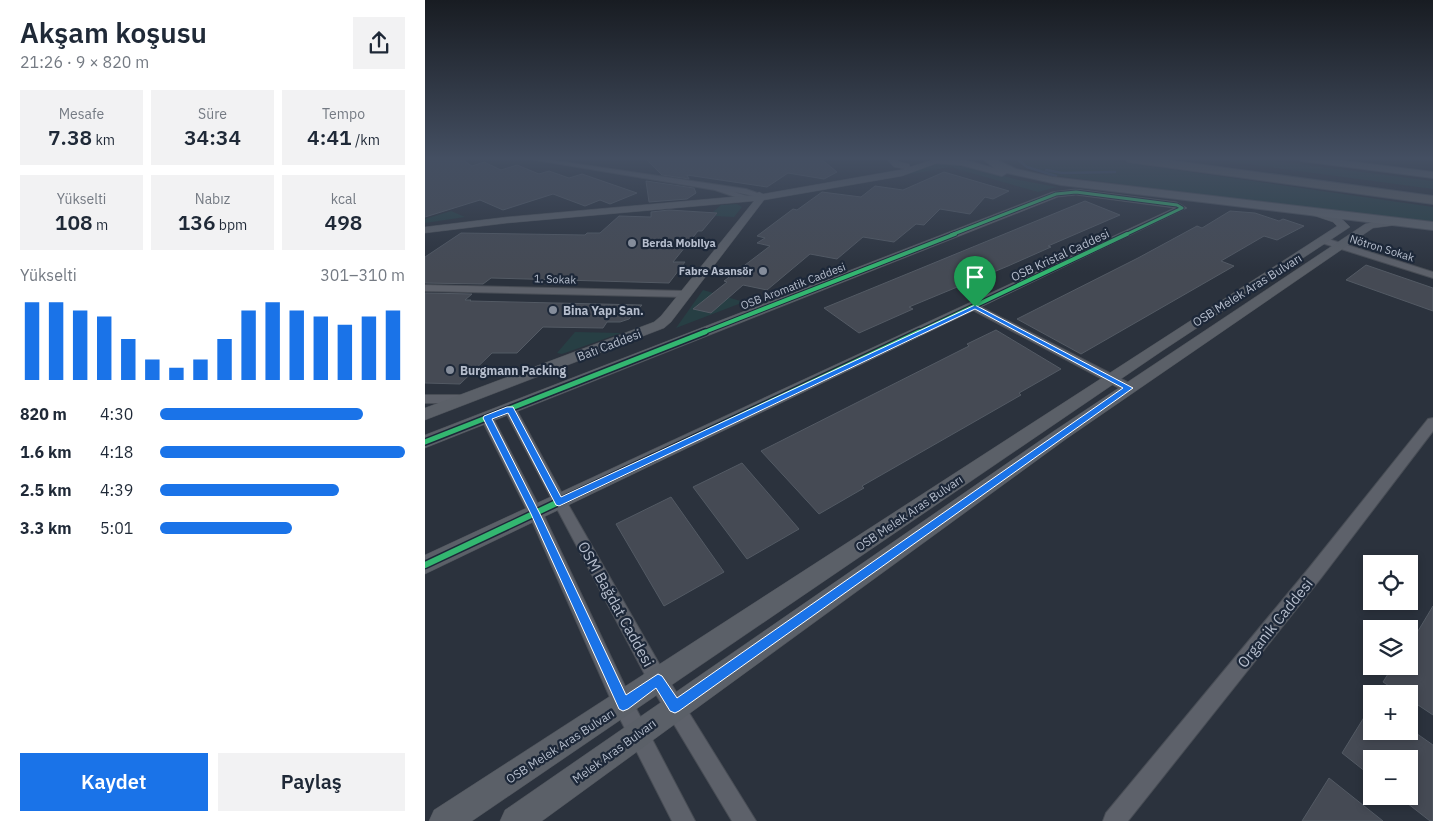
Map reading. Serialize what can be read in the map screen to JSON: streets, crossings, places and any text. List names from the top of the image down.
{
  "streets": {
    "street": [
      "Nötron Sokak",
      "OSB Kristal Caddesi",
      "1. Sokak",
      "OSB Aromatik Caddesi",
      "OSB Melek Aras Bulvarı",
      "Batı Caddesi",
      "OSM Bağdat Caddesi",
      "Organik Caddesi",
      "Melek Aras Bulvarı"
    ]
  },
  "crossings": [
    ["Nötron Sokak", "OSB Melek Aras Bulvarı"],
    ["OSB Kristal Caddesi", "OSB Aromatik Caddesi"],
    ["OSB Kristal Caddesi", "OSM Bağdat Caddesi"],
    ["1. Sokak", "Batı Caddesi"],
    ["OSB Aromatik Caddesi", "OSM Bağdat Caddesi"],
    ["OSB Melek Aras Bulvarı", "OSM Bağdat Caddesi"],
    ["OSB Melek Aras Bulvarı", "Melek Aras Bulvarı"],
    ["OSM Bağdat Caddesi", "Melek Aras Bulvarı"]
  ],
  "places": [
    "Berda Mobilya",
    "Fabre Asansör",
    "Bina Yapı San.",
    "Burgmann Packing"
  ],
  "page": {
    "heading": ["Akşam koşusu", "21:26 · 9 × 820 m"],
    "stats": [
      ["Mesafe", "7.38 km"],
      ["Süre", "34:34"],
      ["Tempo", "4:41 /km"],
      ["Yükselti", "108 m"],
      ["Nabız", "136 bpm"],
      ["kcal", "498"]
    ],
    "chart": ["Yükselti", "301–310 m"],
    "list": [
      {
        "name": "820 m",
        "note": "4:30"
      },
      {
        "name": "1.6 km",
        "note": "4:18"
      },
      {
        "name": "2.5 km",
        "note": "4:39"
      },
      {
        "name": "3.3 km",
        "note": "5:01"
      }
    ],
    "map_buttons": ["+", "−"],
    "buttons": ["Kaydet", "Paylaş"]
  }
}
